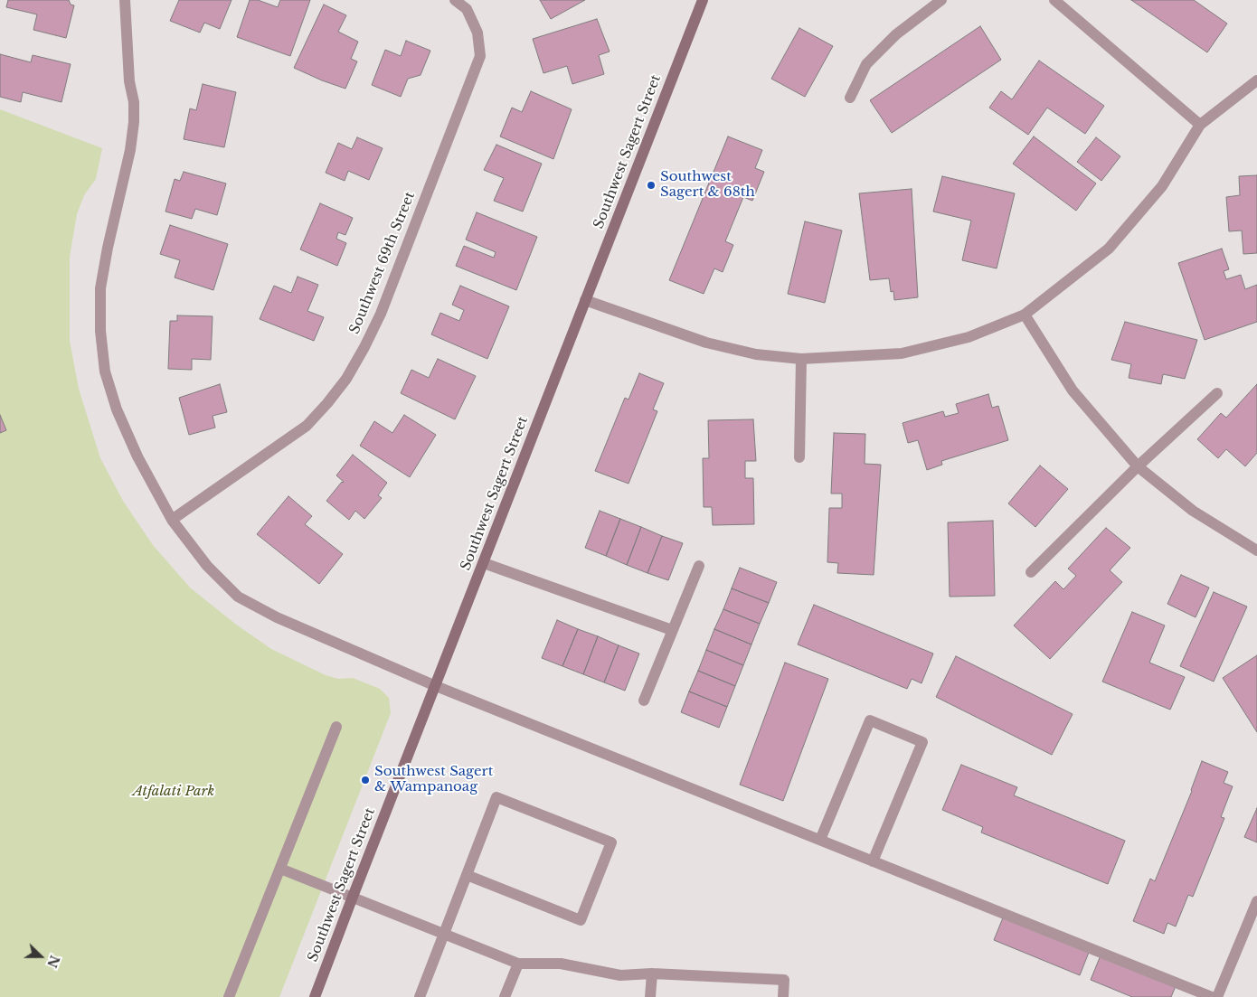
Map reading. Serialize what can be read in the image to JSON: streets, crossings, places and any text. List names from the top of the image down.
{
  "streets": {
    "main road": ["Southwest Sagert Street"],
    "street": ["Southwest 69th Street"]
  },
  "parks": ["Atfalati Park"],
  "places": ["Southwest Sagert & 68th", "Southwest Sagert & Wampanoag"],
  "north": "right"
}
